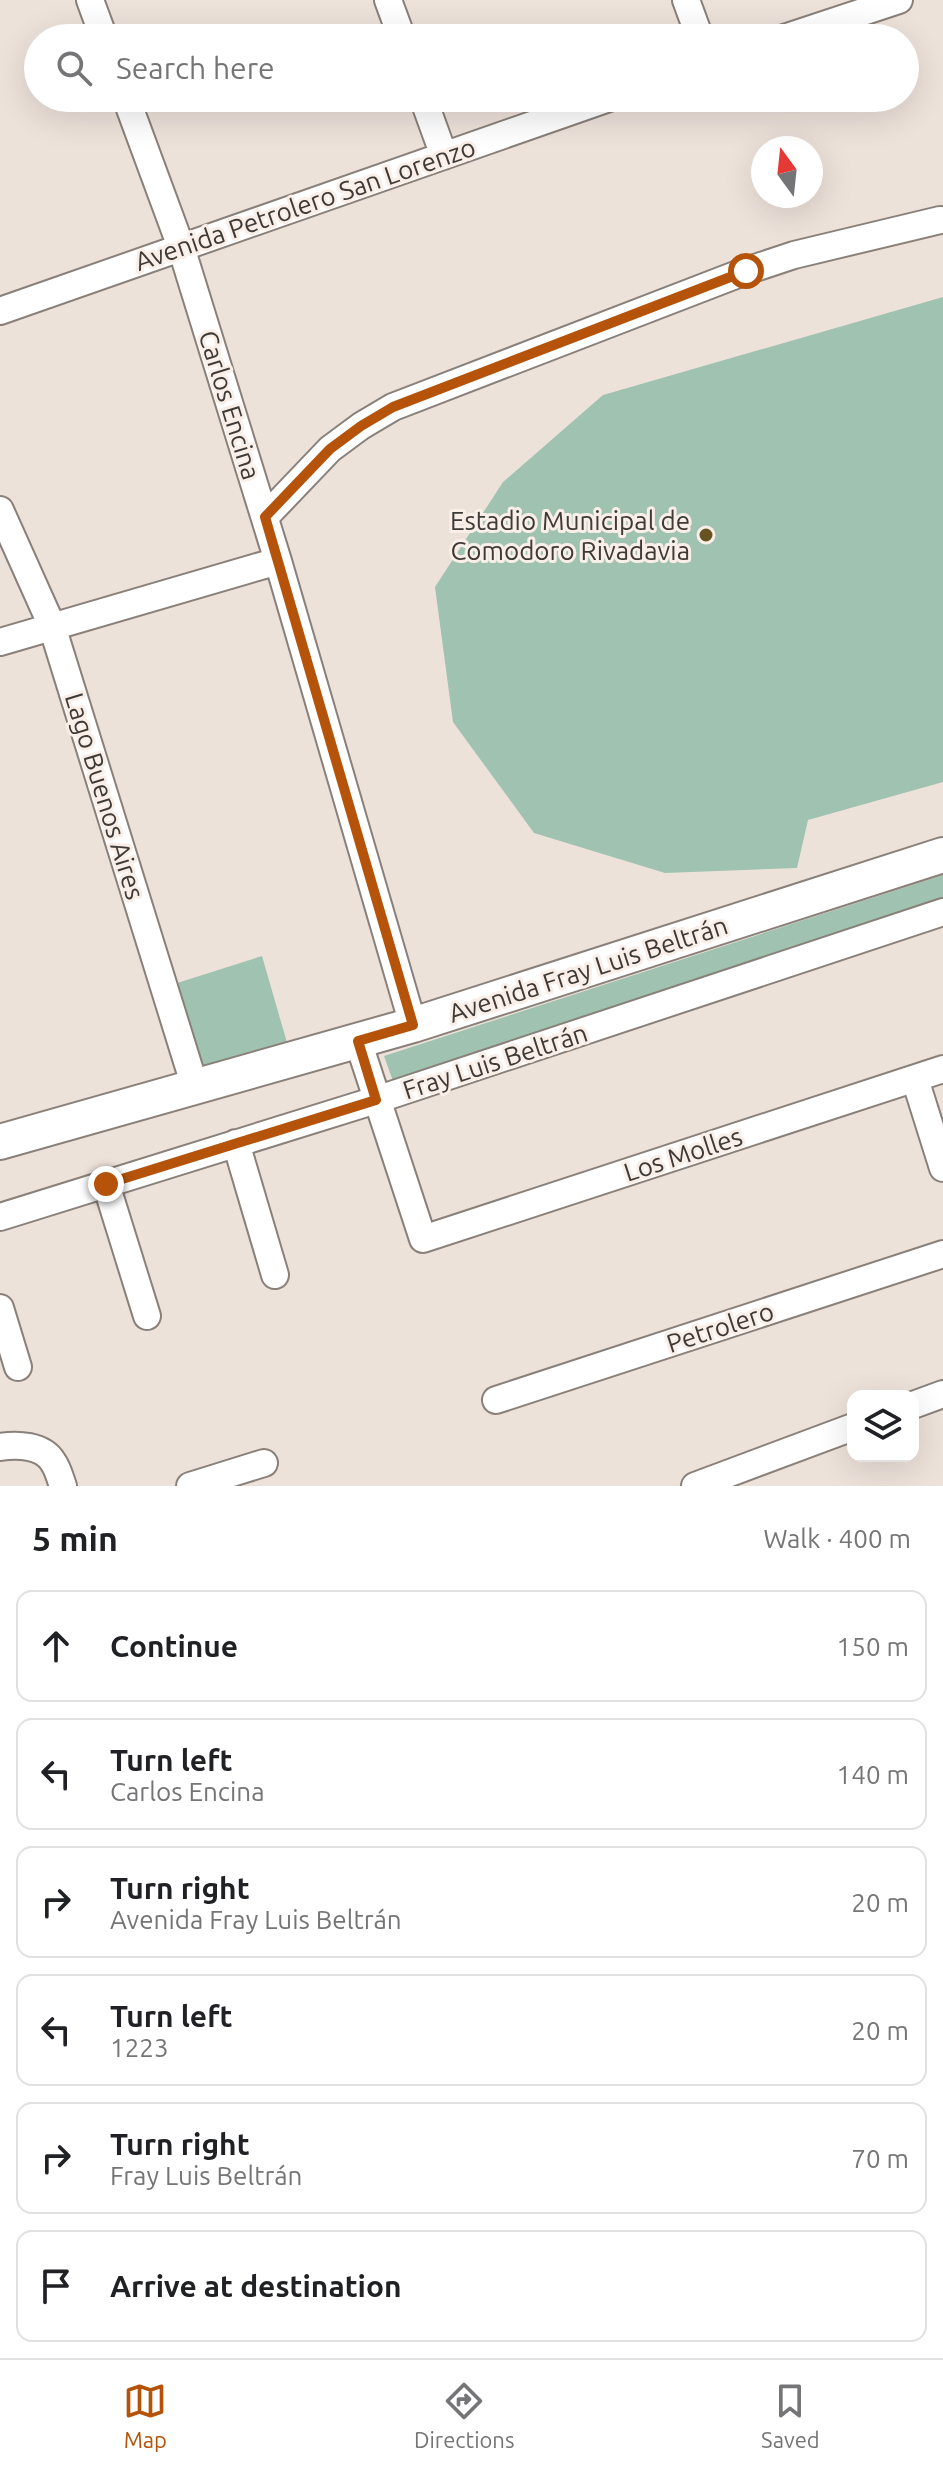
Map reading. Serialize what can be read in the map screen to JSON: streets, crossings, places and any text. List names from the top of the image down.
{
  "streets": {
    "main road": ["Avenida Fray Luis Beltrán"],
    "street": [
      "Avenida Petrolero San Lorenzo",
      "Carlos Encina",
      "Lago Buenos Aires",
      "Fray Luis Beltrán",
      "Los Molles",
      "Petrolero"
    ]
  },
  "crossings": [
    ["Avenida Petrolero San Lorenzo", "Carlos Encina"],
    ["Carlos Encina", "Avenida Fray Luis Beltrán"],
    ["Lago Buenos Aires", "Avenida Fray Luis Beltrán"],
    ["Fray Luis Beltrán", "Los Molles"]
  ],
  "places": ["Estadio Municipal de Comodoro Rivadavia"],
  "north": "top",
  "page": {
    "search": "Search here",
    "heading": ["5 min", "Walk · 400 m"],
    "list": [
      ["Continue", "150 m"],
      ["Turn left", "Carlos Encina", "140 m"],
      ["Turn right", "Avenida Fray Luis Beltrán", "20 m"],
      ["Turn left", "1223", "20 m"],
      ["Turn right", "Fray Luis Beltrán", "70 m"],
      "Arrive at destination"
    ],
    "nav": ["Map", "Directions", "Saved"]
  }
}
